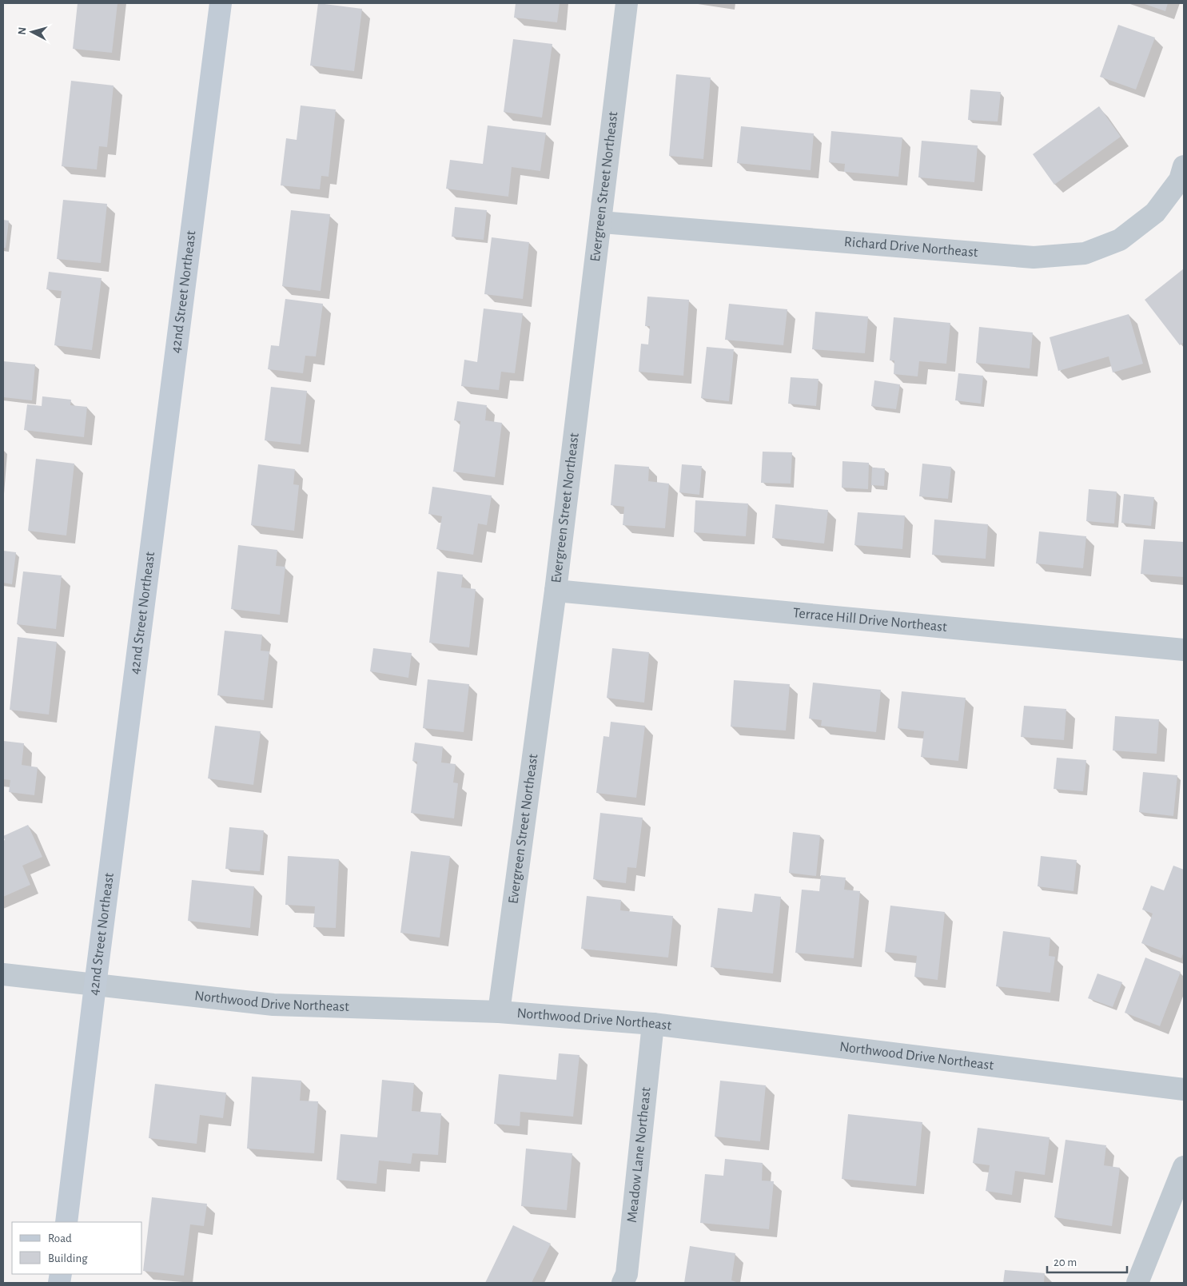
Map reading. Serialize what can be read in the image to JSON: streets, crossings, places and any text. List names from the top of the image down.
{
  "streets": {
    "main road": ["42nd Street Northeast"],
    "street": [
      "Evergreen Street Northeast",
      "Richard Drive Northeast",
      "Terrace Hill Drive Northeast",
      "Northwood Drive Northeast",
      "Meadow Lane Northeast"
    ]
  },
  "crossings": [
    ["Evergreen Street Northeast", "Richard Drive Northeast"],
    ["Evergreen Street Northeast", "Terrace Hill Drive Northeast"],
    ["Evergreen Street Northeast", "Northwood Drive Northeast"],
    ["42nd Street Northeast", "Northwood Drive Northeast"],
    ["Northwood Drive Northeast", "Meadow Lane Northeast"]
  ],
  "legend": ["Road", "Building"],
  "scale_bar": "20 m",
  "north": "left"
}
